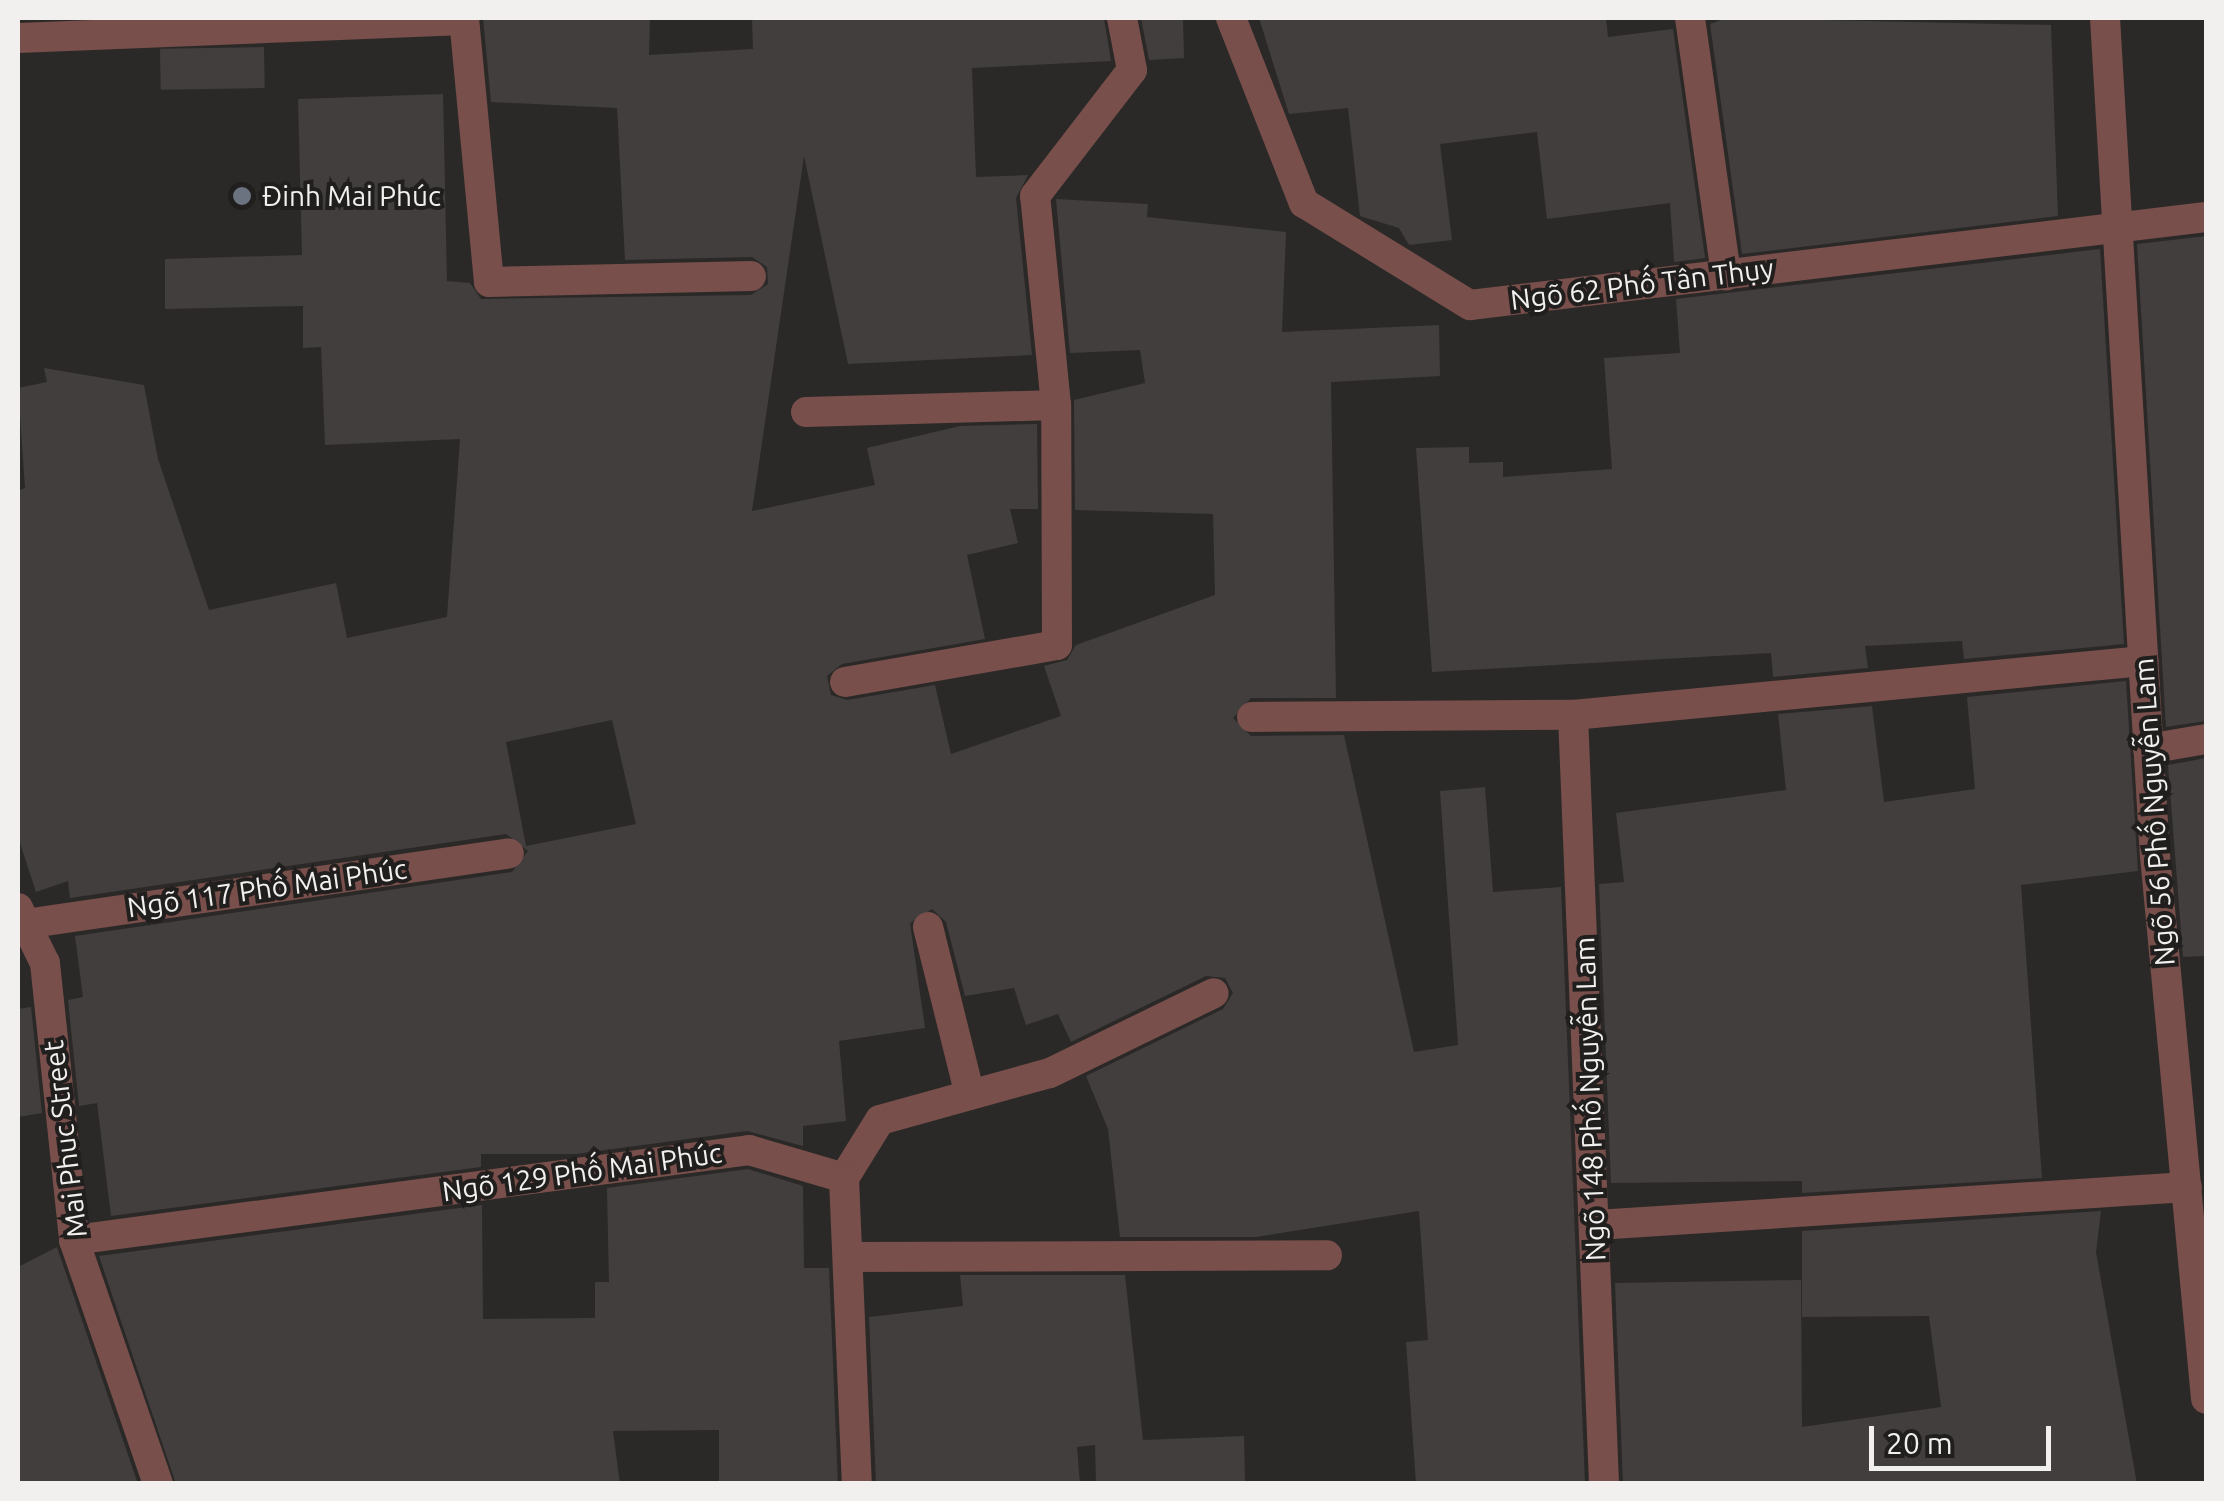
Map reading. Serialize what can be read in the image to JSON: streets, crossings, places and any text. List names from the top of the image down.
{
  "streets": {
    "street": [
      "Ngõ 62 Phố Tân Thụy",
      "Ngõ 56 Phố Nguyễn Lam",
      "Ngõ 117 Phố Mai Phúc",
      "Ngõ 148 Phố Nguyễn Lam",
      "Mai Phuc Street",
      "Ngõ 129 Phố Mai Phúc"
    ]
  },
  "crossings": [
    ["Ngõ 62 Phố Tân Thụy", "Ngõ 56 Phố Nguyễn Lam"],
    ["Ngõ 117 Phố Mai Phúc", "Mai Phuc Street"],
    ["Mai Phuc Street", "Ngõ 129 Phố Mai Phúc"]
  ],
  "places": ["Đinh Mai Phúc"],
  "scale_bar": "20 m"
}
